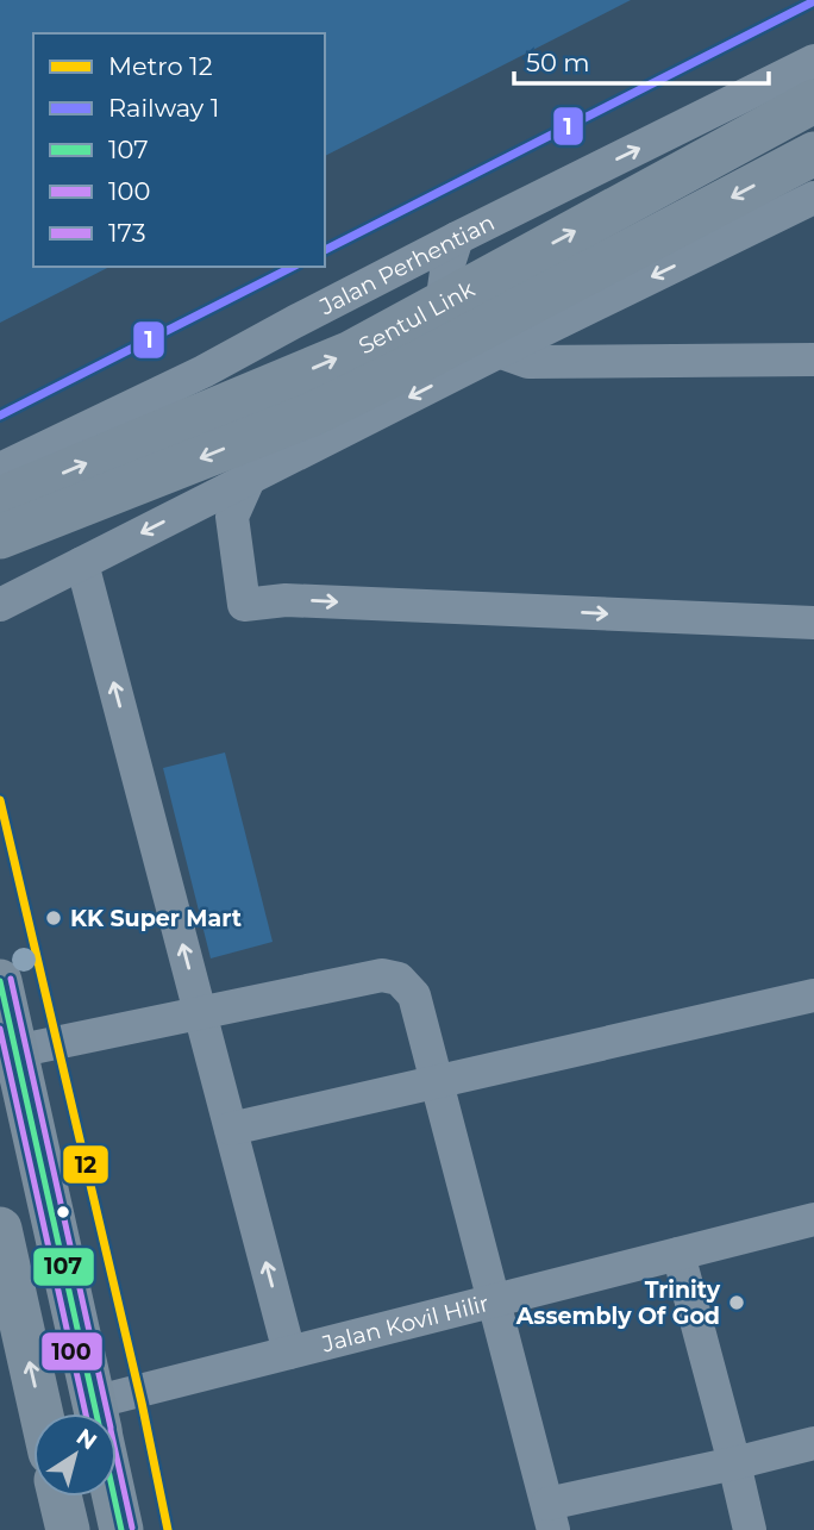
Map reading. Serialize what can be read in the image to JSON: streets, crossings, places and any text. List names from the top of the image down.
{
  "streets": {
    "main road": ["Sentul Link"],
    "street": ["Jalan Perhentian", "Jalan Kovil Hilir"]
  },
  "places": ["KK Super Mart", "Trinity Assembly Of God"],
  "lines": [
    "rail line 1",
    "metro line 12",
    "transit line 173",
    "transit line 107",
    "transit line 100"
  ],
  "legend": [
    "Metro 12",
    "Railway 1",
    "107",
    "100",
    "173"
  ],
  "scale_bar": "50 m",
  "north": "top right"
}
